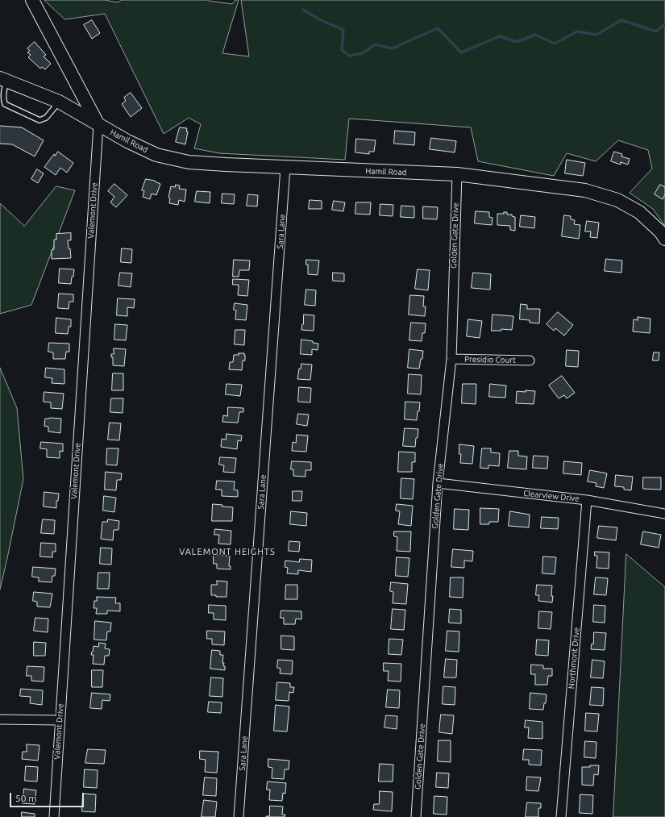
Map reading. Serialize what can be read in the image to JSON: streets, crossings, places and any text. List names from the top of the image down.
{
  "streets": {
    "street": [
      "Hamil Road",
      "Valemont Drive",
      "Sara Lane",
      "Golden Gate Drive",
      "Presidio Court",
      "Clearview Drive",
      "Northmont Drive"
    ]
  },
  "crossings": [
    ["Hamil Road", "Valemont Drive"],
    ["Hamil Road", "Sara Lane"],
    ["Hamil Road", "Golden Gate Drive"],
    ["Golden Gate Drive", "Presidio Court"],
    ["Golden Gate Drive", "Clearview Drive"],
    ["Clearview Drive", "Northmont Drive"]
  ],
  "districts": ["VALEMONT HEIGHTS"],
  "scale_bar": "50 m"
}
